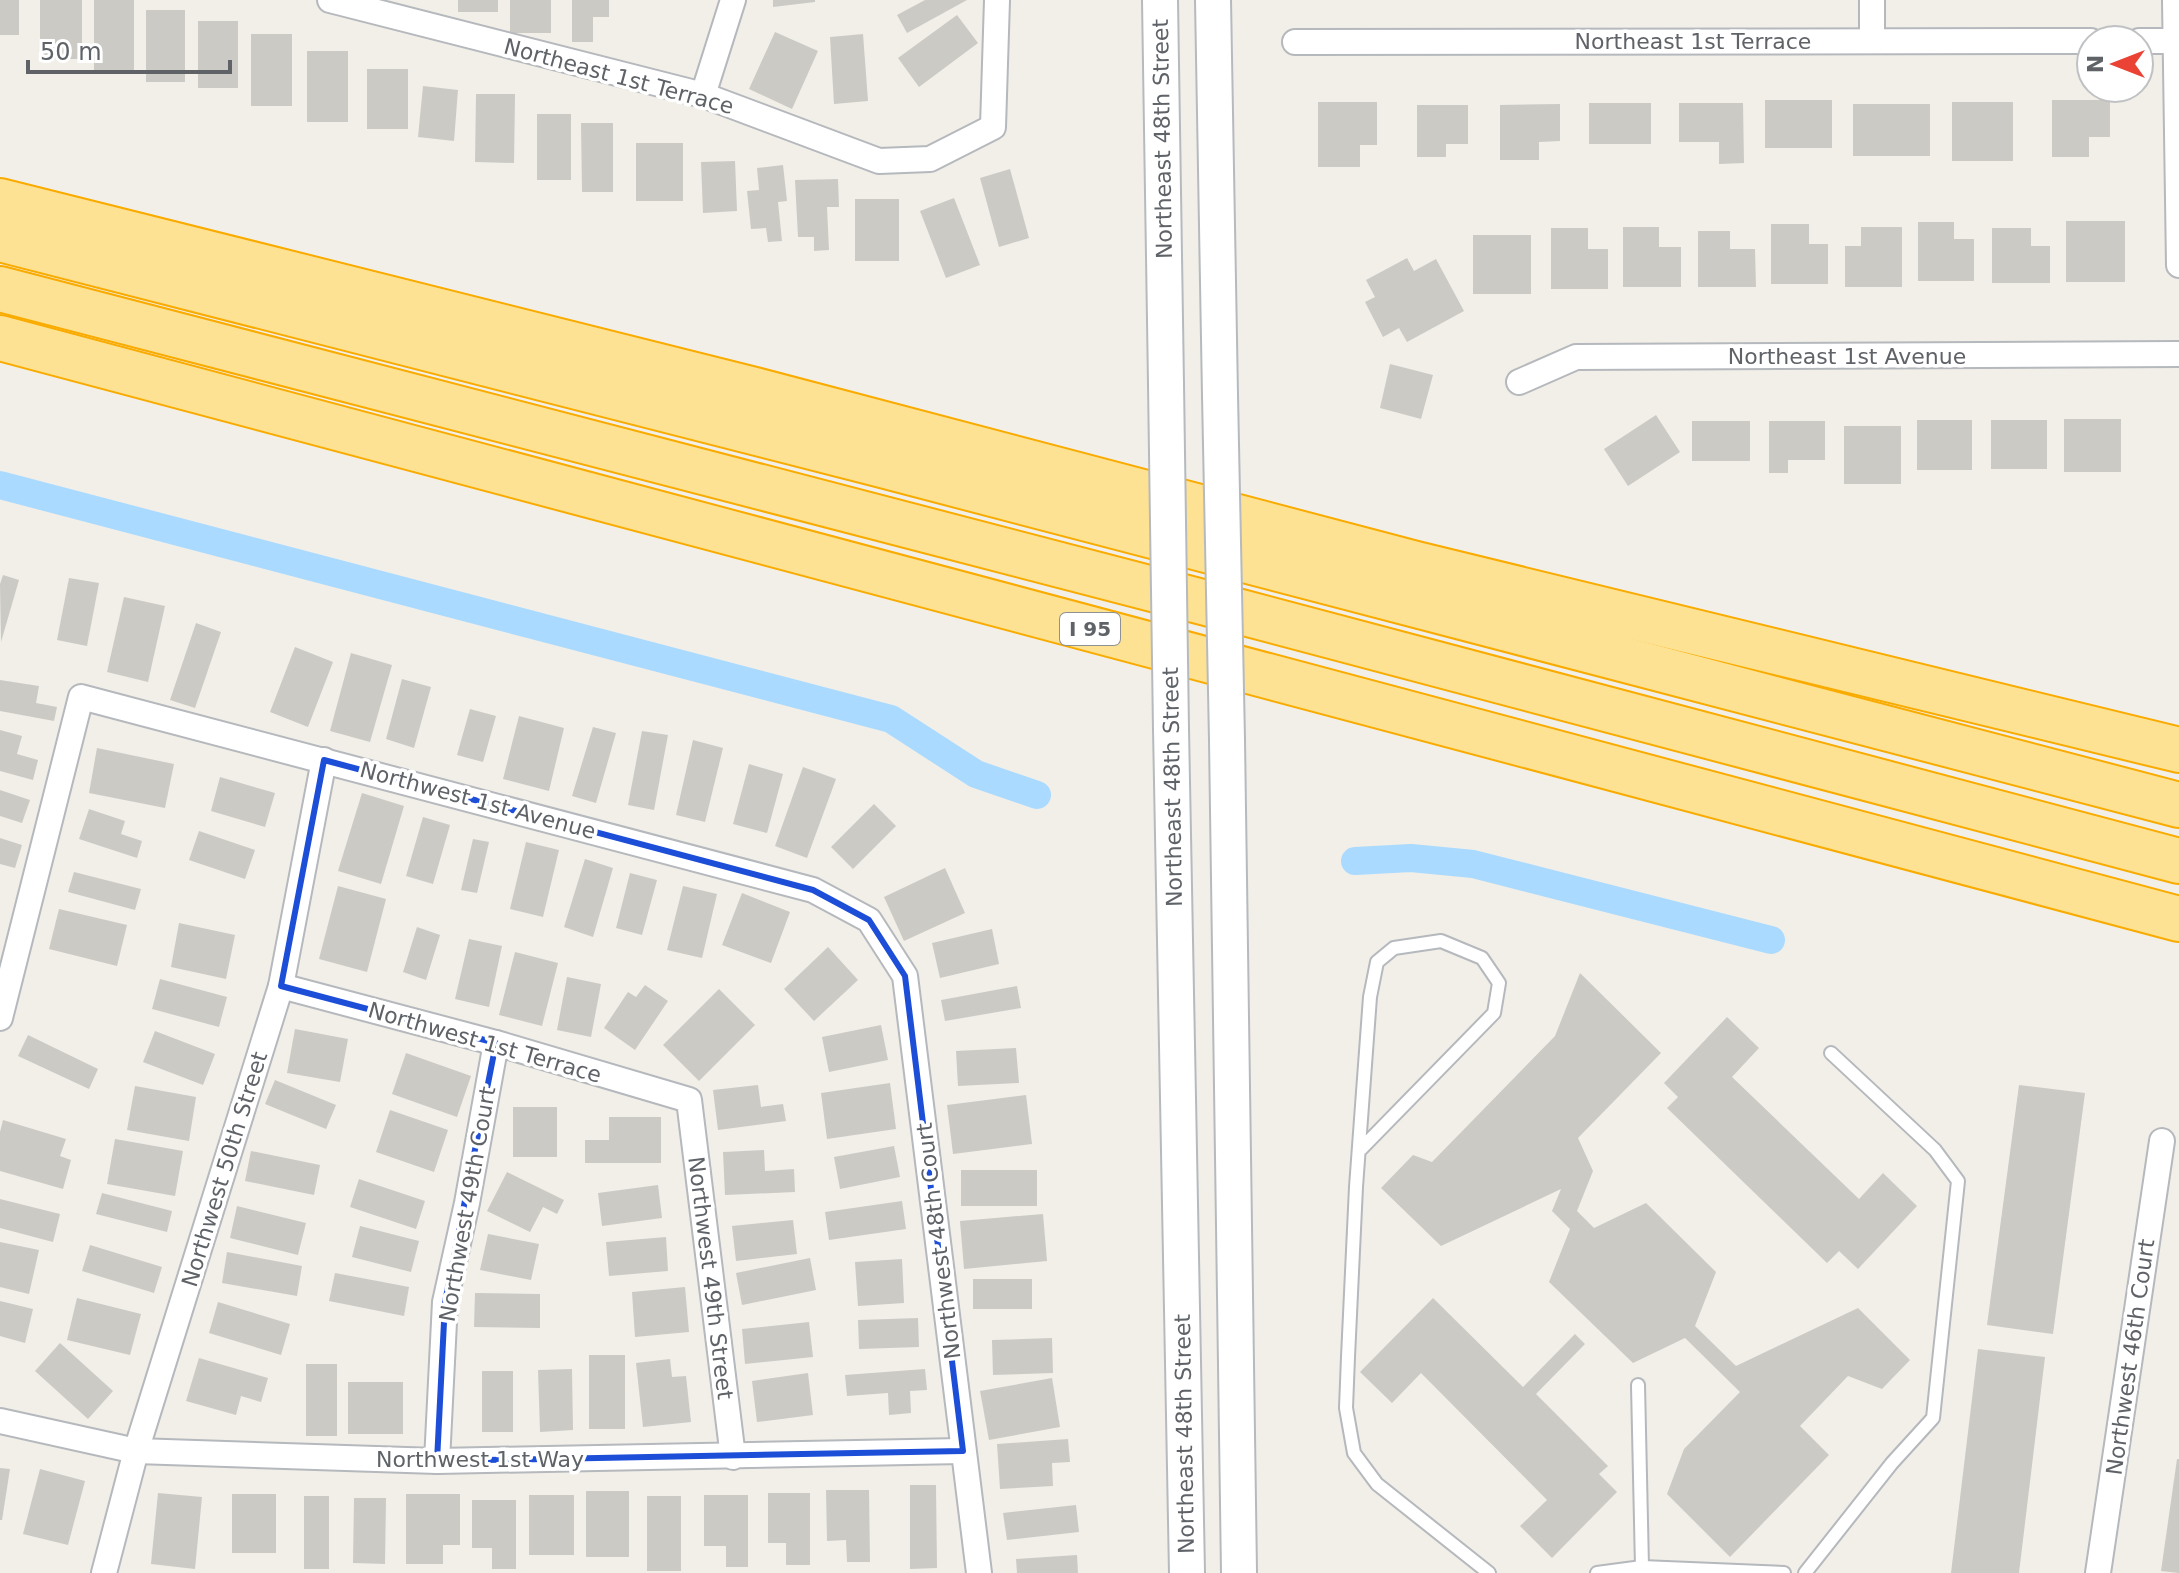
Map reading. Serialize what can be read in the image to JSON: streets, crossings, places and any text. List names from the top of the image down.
{
  "streets": {
    "highway": ["I 95"],
    "main road": ["Northeast 48th Street"],
    "street": [
      "Northeast 1st Terrace",
      "Northeast 1st Avenue",
      "Northwest 1st Avenue",
      "Northwest 1st Terrace",
      "Northwest 50th Street",
      "Northwest 49th Court",
      "Northwest 48th Court",
      "Northwest 49th Street",
      "Northwest 46th Court",
      "Northwest 1st Way"
    ]
  },
  "crossings": [
    ["Northwest 1st Avenue", "Northwest 50th Street"],
    ["Northwest 1st Avenue", "Northwest 48th Court"],
    ["Northwest 1st Terrace", "Northwest 50th Street"],
    ["Northwest 1st Terrace", "Northwest 49th Court"],
    ["Northwest 1st Terrace", "Northwest 49th Street"],
    ["Northwest 50th Street", "Northwest 1st Way"],
    ["Northwest 49th Court", "Northwest 1st Way"],
    ["Northwest 48th Court", "Northwest 1st Way"],
    ["Northwest 49th Street", "Northwest 1st Way"]
  ],
  "scale_bar": "50 m",
  "north": "left"
}
